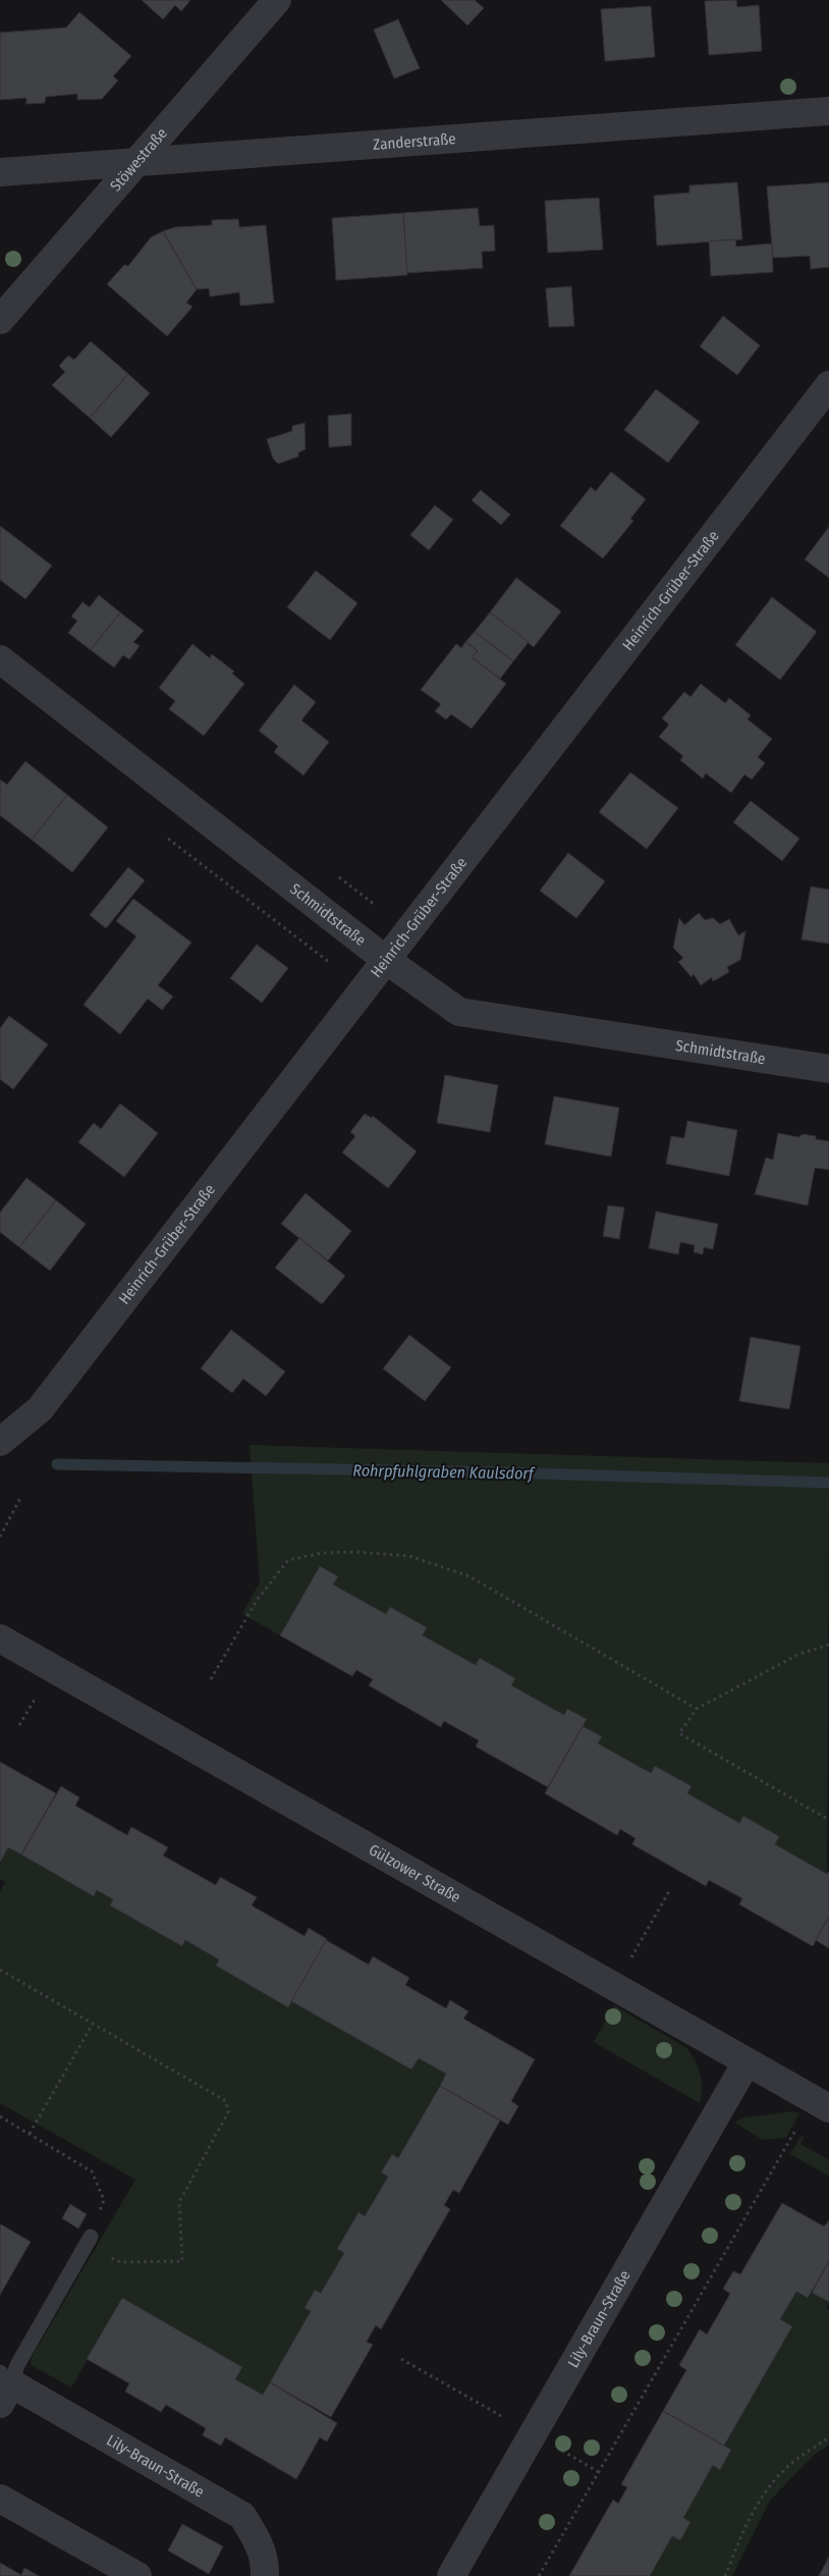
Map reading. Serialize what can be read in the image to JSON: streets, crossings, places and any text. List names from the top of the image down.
{
  "streets": {
    "street": [
      "Zanderstraße",
      "Stöwestraße",
      "Heinrich-Grüber-Straße",
      "Schmidtstraße",
      "Gülzower Straße",
      "Lily-Braun-Straße"
    ]
  },
  "crossings": [
    ["Zanderstraße", "Stöwestraße"],
    ["Heinrich-Grüber-Straße", "Schmidtstraße"],
    ["Gülzower Straße", "Lily-Braun-Straße"]
  ],
  "water": ["Rohrpfuhlgraben Kaulsdorf"]
}
